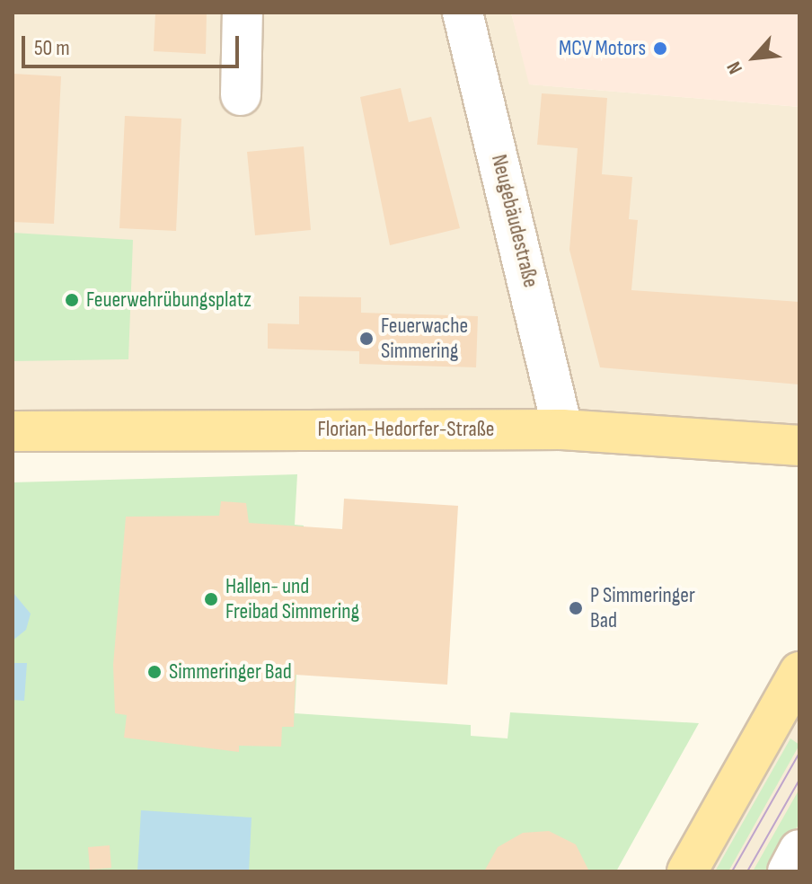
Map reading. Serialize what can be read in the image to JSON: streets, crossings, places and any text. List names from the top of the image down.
{
  "streets": {
    "main road": ["Florian-Hedorfer-Straße"],
    "street": ["Neugebäudestraße"]
  },
  "crossings": [
    ["Neugebäudestraße", "Florian-Hedorfer-Straße"]
  ],
  "places": [
    "MCV Motors",
    "Feuerwehrübungsplatz",
    "Feuerwache Simmering",
    "Hallen- und Freibad Simmering",
    "P Simmeringer Bad",
    "Simmeringer Bad"
  ],
  "scale_bar": "50 m",
  "north": "bottom left"
}
